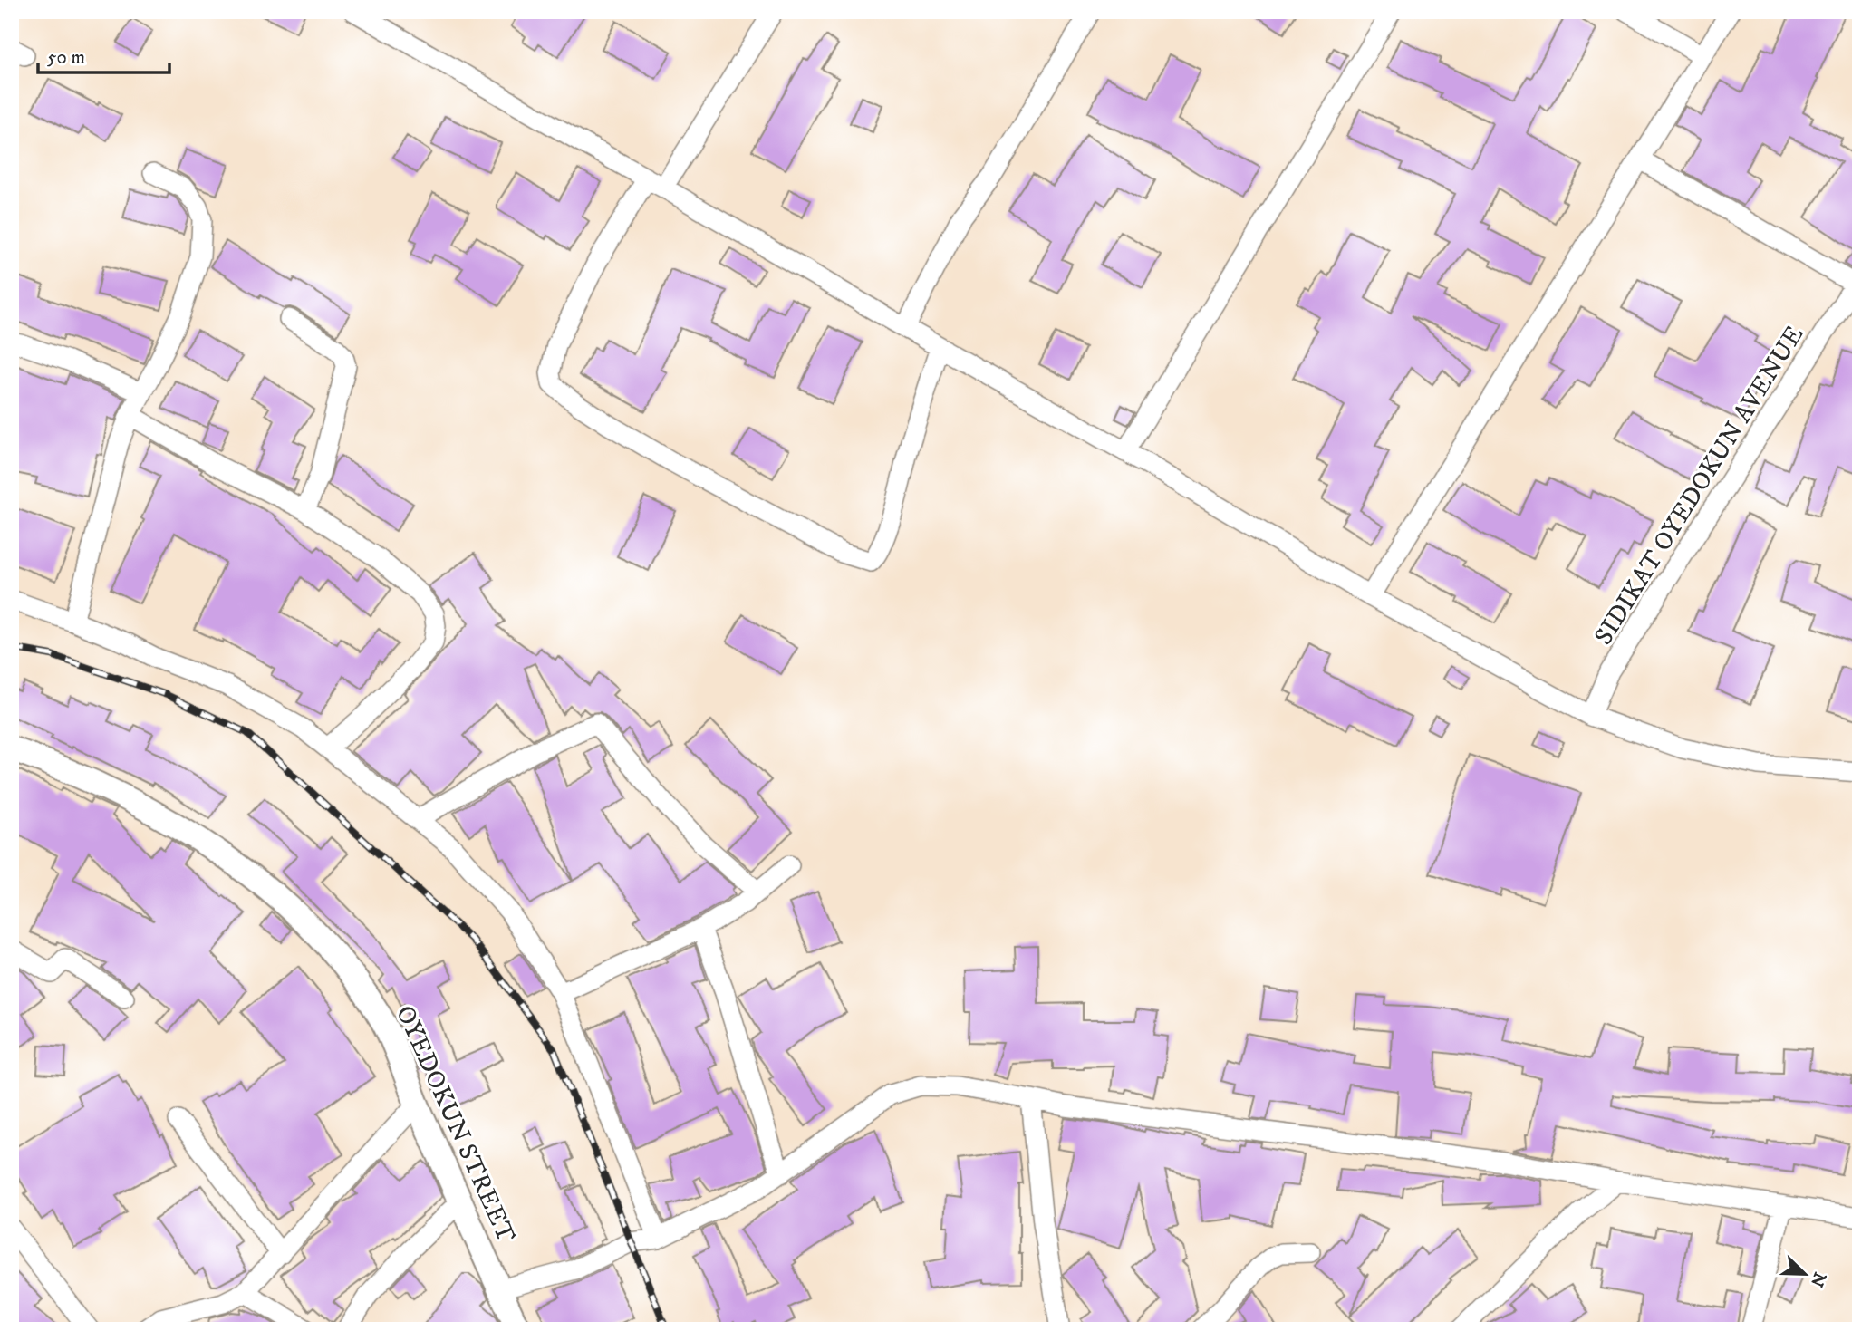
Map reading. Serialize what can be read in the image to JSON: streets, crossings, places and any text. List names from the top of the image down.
{
  "streets": {
    "street": ["SIDIKAT OYEDOKUN AVENUE", "OYEDOKUN STREET"]
  },
  "scale_bar": "50 m",
  "north": "bottom right"
}
